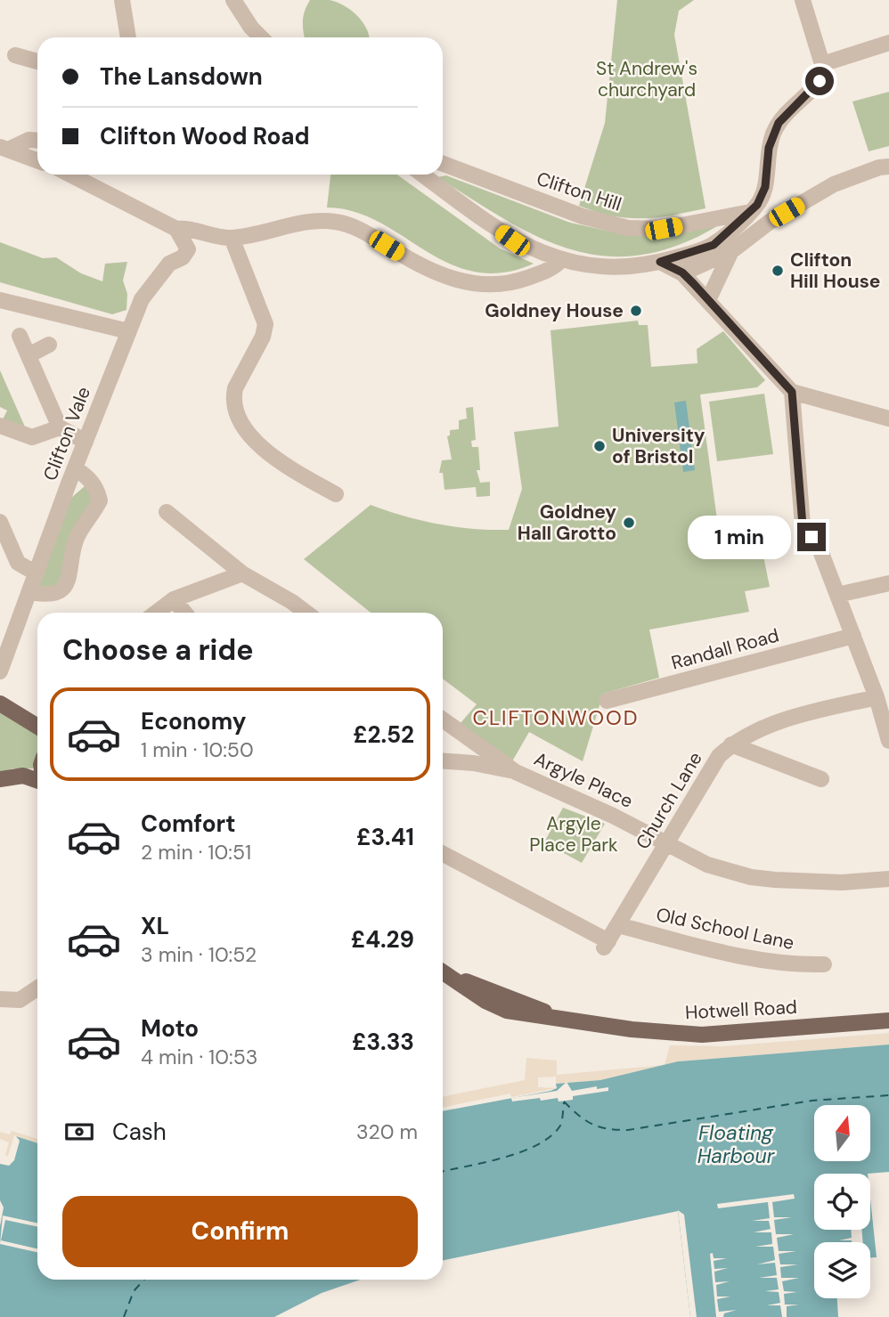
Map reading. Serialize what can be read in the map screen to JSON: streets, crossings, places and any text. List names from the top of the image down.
{
  "streets": {
    "main road": ["Hotwell Road"],
    "street": [
      "Clifton Hill",
      "Clifton Vale",
      "Randall Road",
      "Argyle Place",
      "Church Lane",
      "Old School Lane"
    ]
  },
  "crossings": [
    ["Argyle Place", "Church Lane"],
    ["Church Lane", "Old School Lane"]
  ],
  "districts": ["CLIFTONWOOD"],
  "water": ["Floating Harbour"],
  "parks": ["St Andrew's churchyard", "Argyle Place Park"],
  "places": [
    "Clifton Hill House",
    "Goldney House",
    "University of Bristol",
    "Goldney Hall Grotto"
  ],
  "north": "top",
  "page": {
    "banner": ["The Lansdown", "Clifton Wood Road"],
    "bubble": "1 min",
    "heading": "Choose a ride",
    "list": [
      {
        "name": "Economy",
        "note": "1 min · 10:50",
        "value": "£2.52"
      },
      {
        "name": "Comfort",
        "note": "2 min · 10:51",
        "value": "£3.41"
      },
      {
        "name": "XL",
        "note": "3 min · 10:52",
        "value": "£4.29"
      },
      {
        "name": "Moto",
        "note": "4 min · 10:53",
        "value": "£3.33"
      }
    ],
    "pay": ["Cash", "320 m"],
    "buttons": "Confirm"
  }
}
